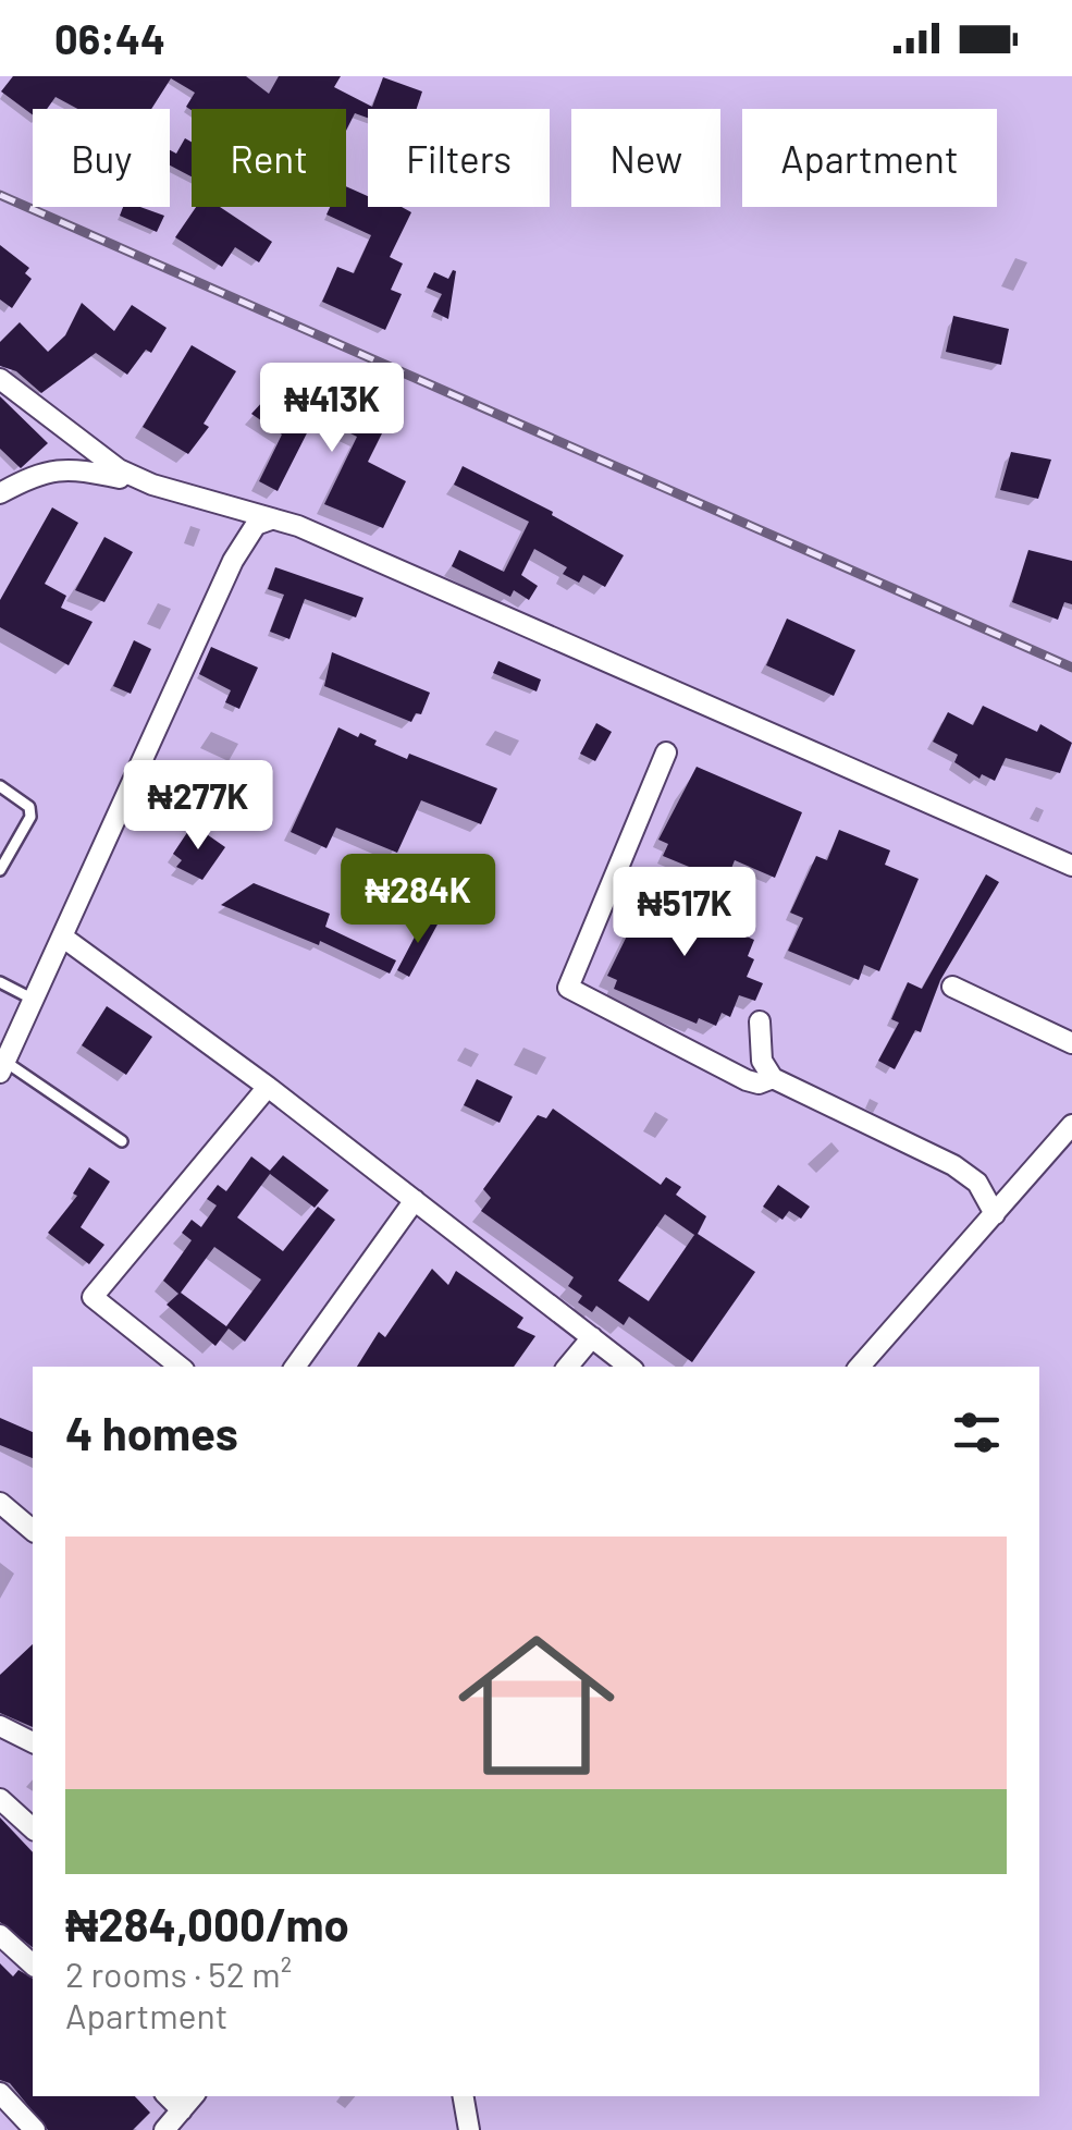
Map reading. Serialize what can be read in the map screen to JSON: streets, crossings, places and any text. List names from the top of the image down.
{
  "page": {
    "status": "06:44",
    "chip": [
      "Buy",
      "Rent",
      "Filters",
      "New",
      "Apartment"
    ],
    "price": [
      "₦413K",
      "₦277K",
      "₦284K",
      "₦517K"
    ],
    "heading": "4 homes",
    "list": [
      {
        "name": "₦284,000/mo",
        "note": "2 rooms · 52 m² · Apartment"
      }
    ]
  }
}
